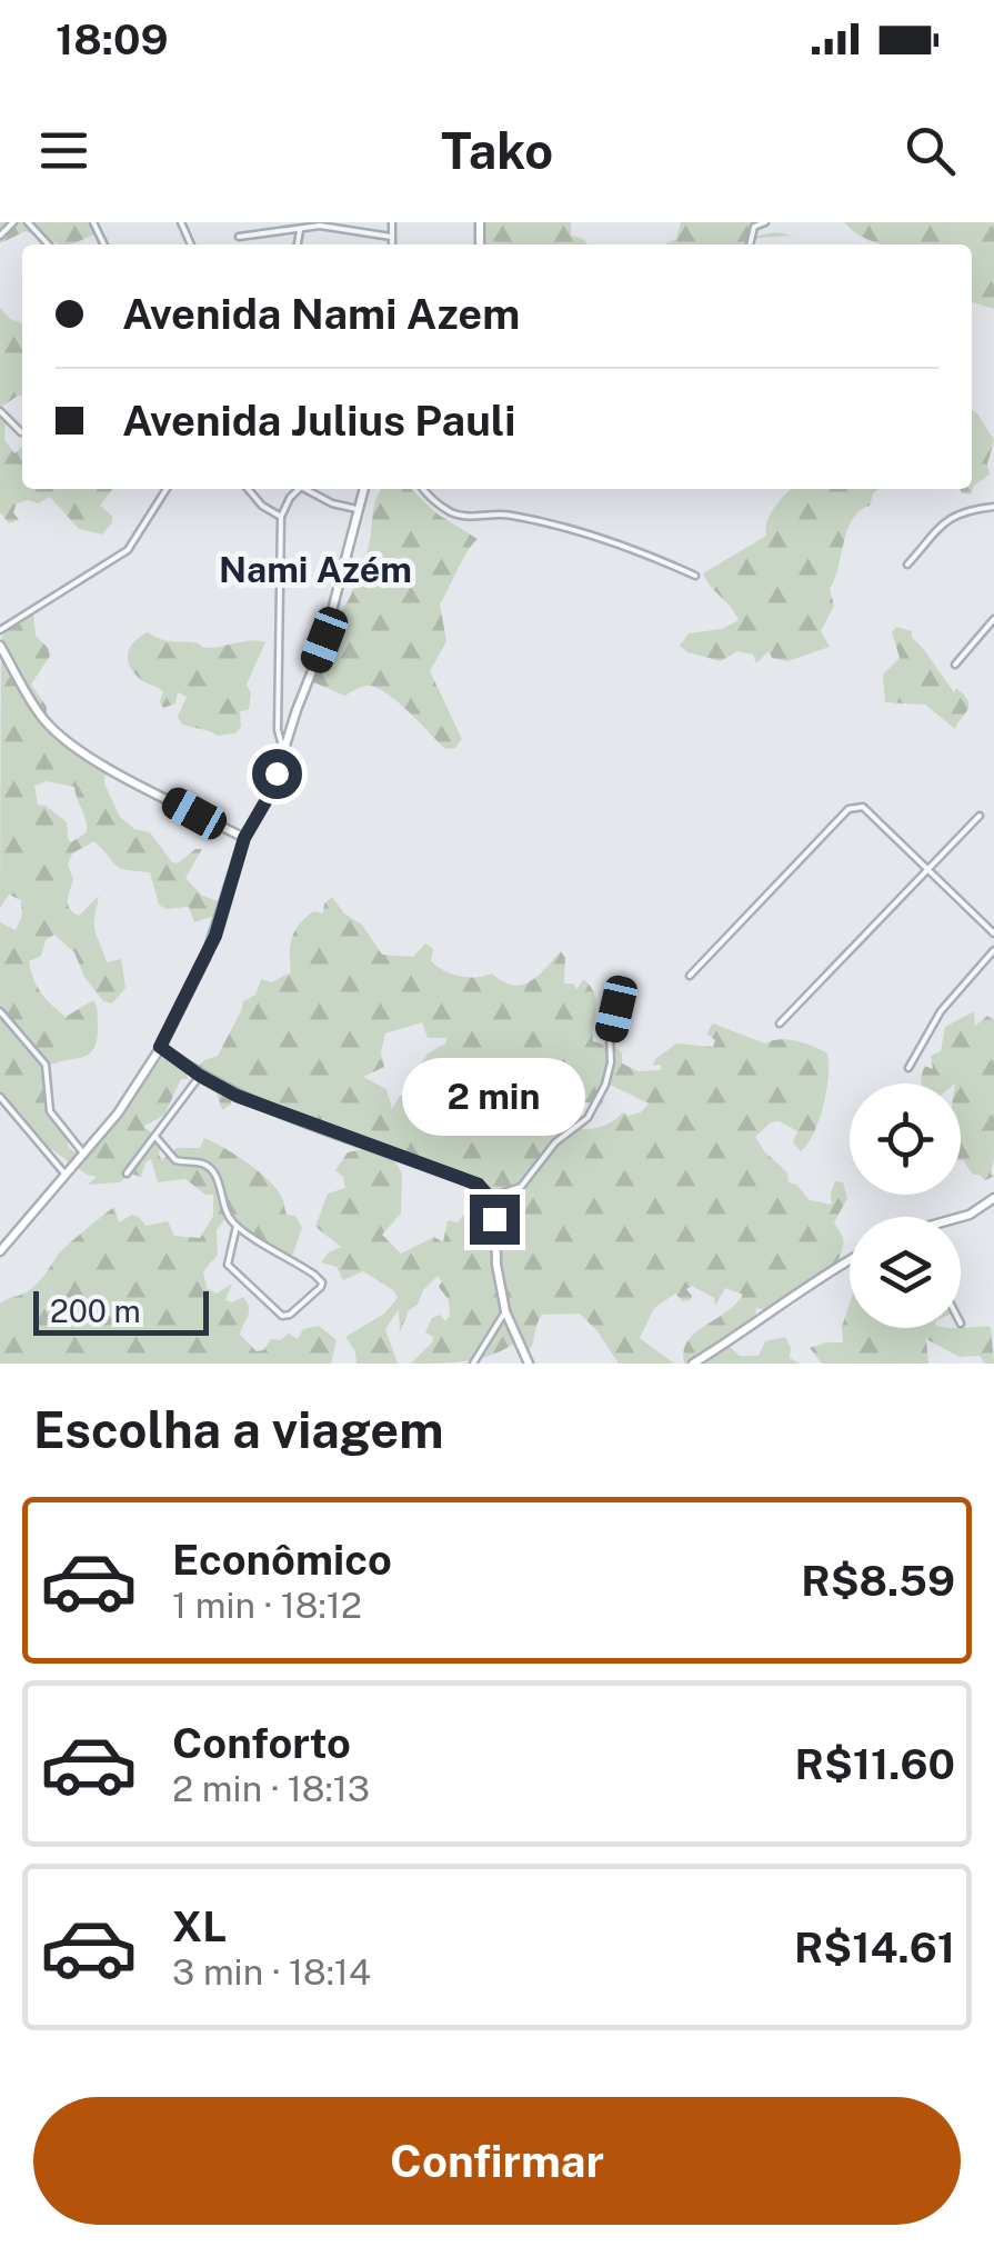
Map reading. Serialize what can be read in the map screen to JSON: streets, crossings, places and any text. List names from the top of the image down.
{
  "districts": ["Nami Azém"],
  "scale_bar": "200 m",
  "page": {
    "status": "18:09",
    "header": "Tako",
    "banner": ["Avenida Nami Azem", "Avenida Julius Pauli"],
    "bubble": "2 min",
    "scale": "200 m",
    "heading": "Escolha a viagem",
    "list": [
      {
        "name": "Econômico",
        "note": "1 min · 18:12",
        "value": "R$8.59"
      },
      {
        "name": "Conforto",
        "note": "2 min · 18:13",
        "value": "R$11.60"
      },
      {
        "name": "XL",
        "note": "3 min · 18:14",
        "value": "R$14.61"
      }
    ],
    "buttons": "Confirmar"
  }
}
